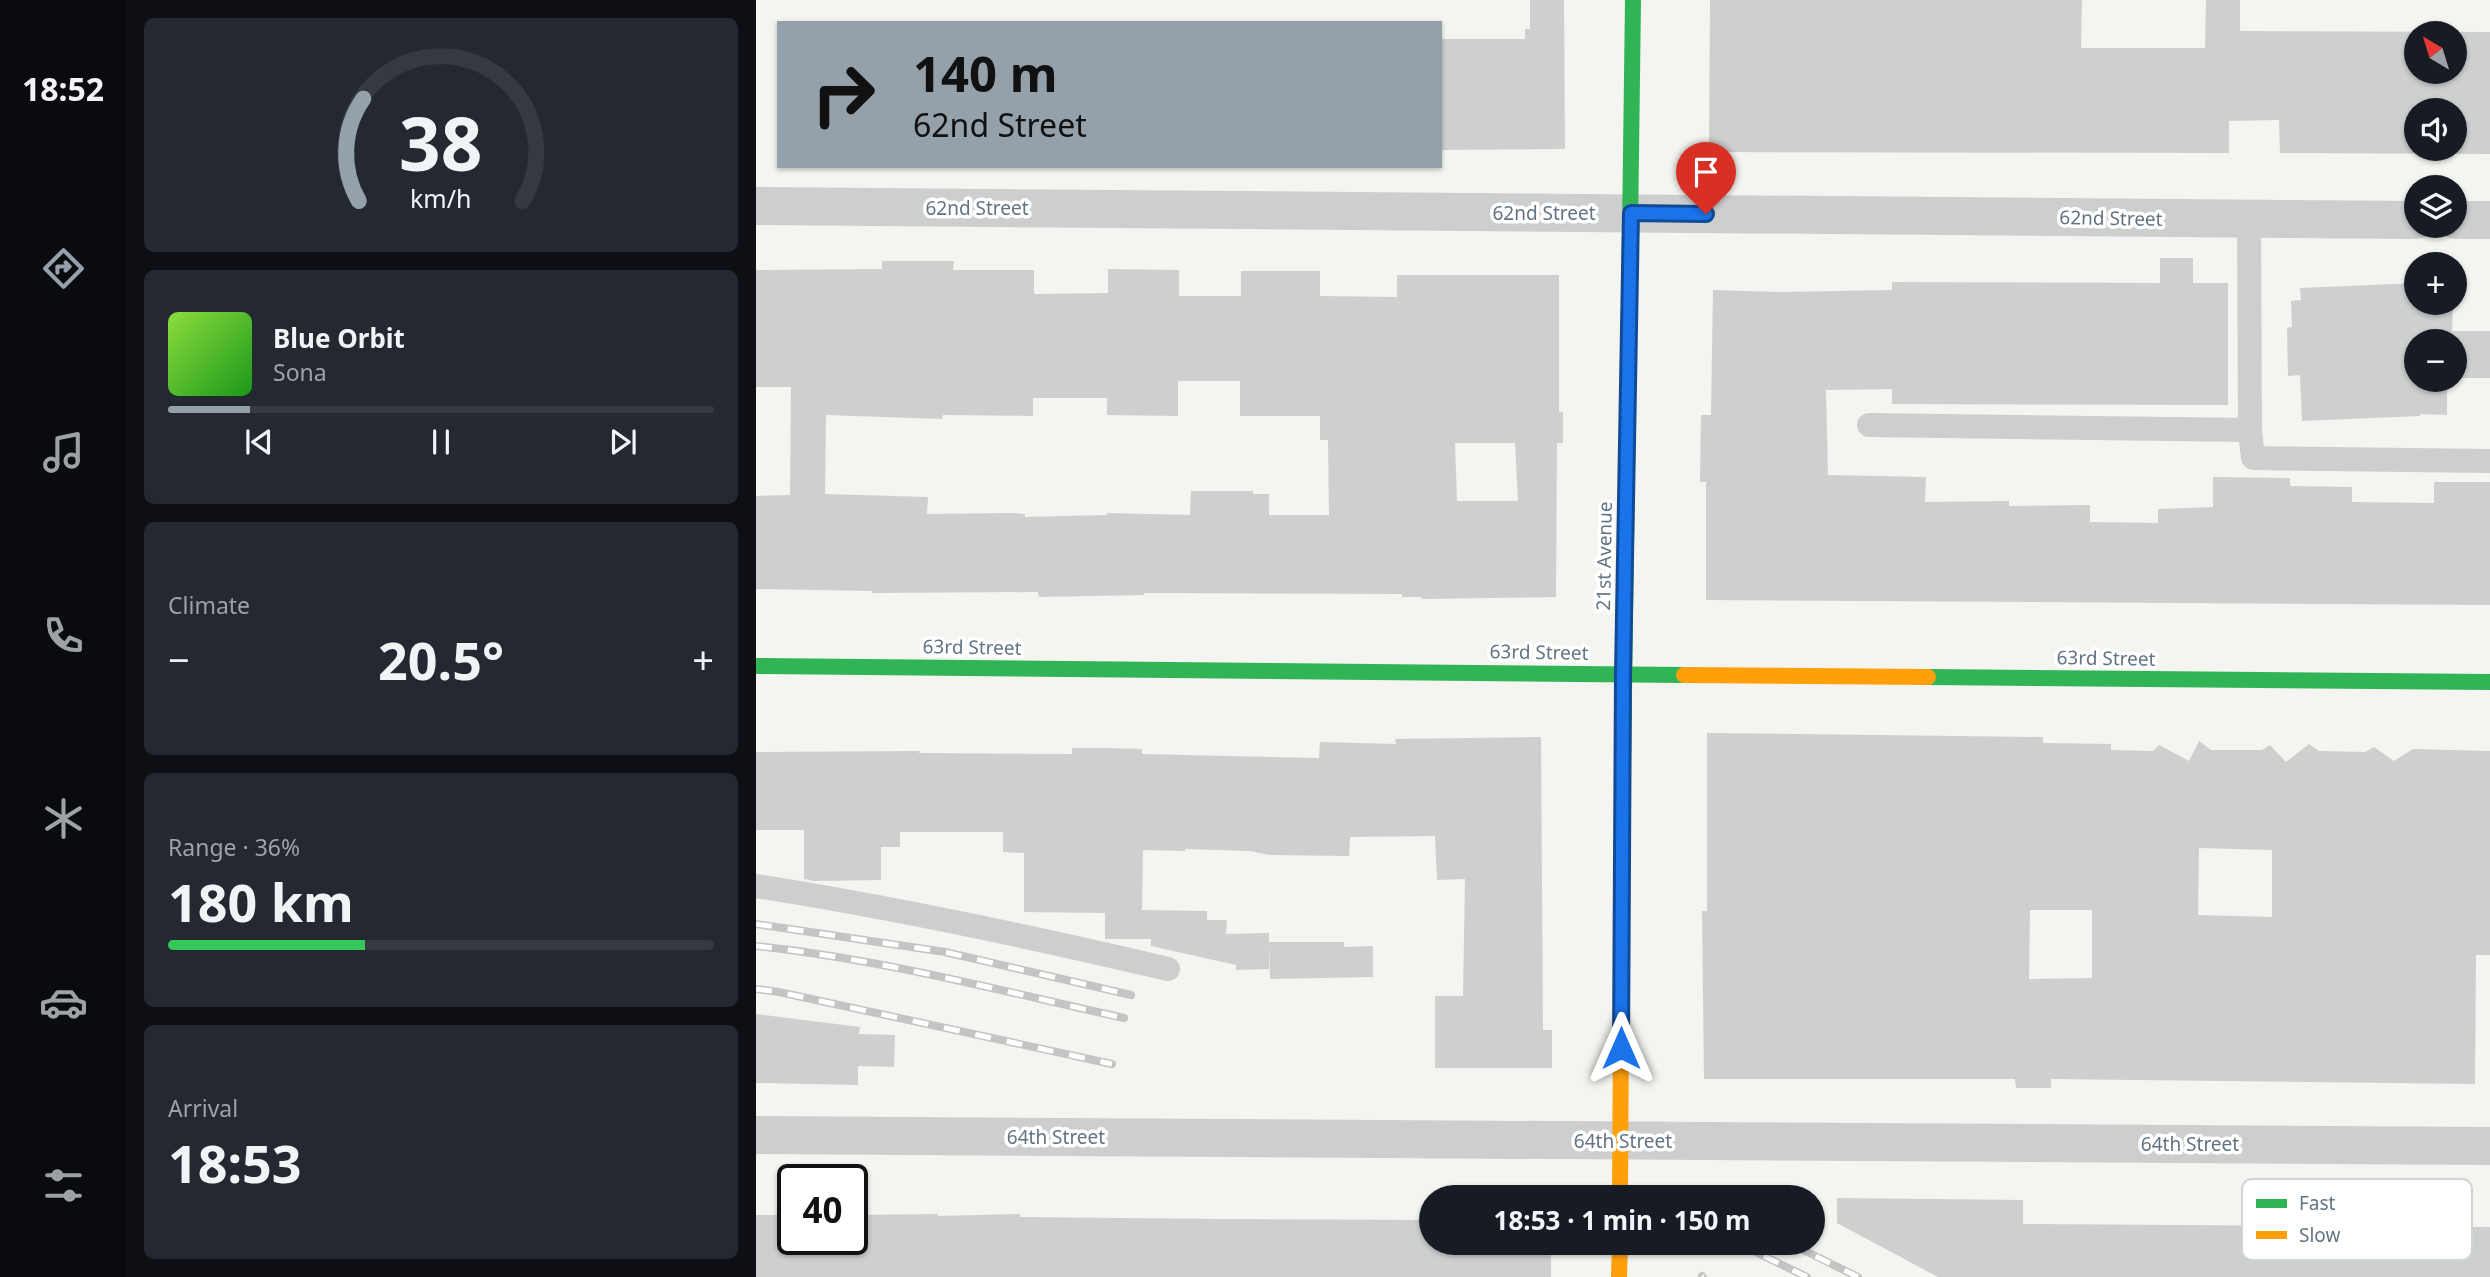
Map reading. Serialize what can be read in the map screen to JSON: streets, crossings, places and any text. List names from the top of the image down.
{
  "streets": {
    "street": [
      "62nd Street",
      "21st Avenue",
      "63rd Street",
      "64th Street"
    ]
  },
  "crossings": [
    ["62nd Street", "21st Avenue"],
    ["21st Avenue", "63rd Street"],
    ["21st Avenue", "64th Street"]
  ],
  "legend": ["Fast", "Slow"],
  "north": "top left",
  "page": {
    "tabs": "18:52",
    "map_buttons": ["+", "−"],
    "turn": ["140 m", "62nd Street"],
    "song": ["Blue Orbit", "Sona"],
    "tile": [
      "Climate",
      ["Range · 36%", "180 km"],
      ["Arrival", "18:53"]
    ],
    "heat": ["−", "20.5°", "+"],
    "limit": "40",
    "trip": "18:53 · 1 min · 150 m",
    "gauge": ["38", "km/h"]
  }
}
